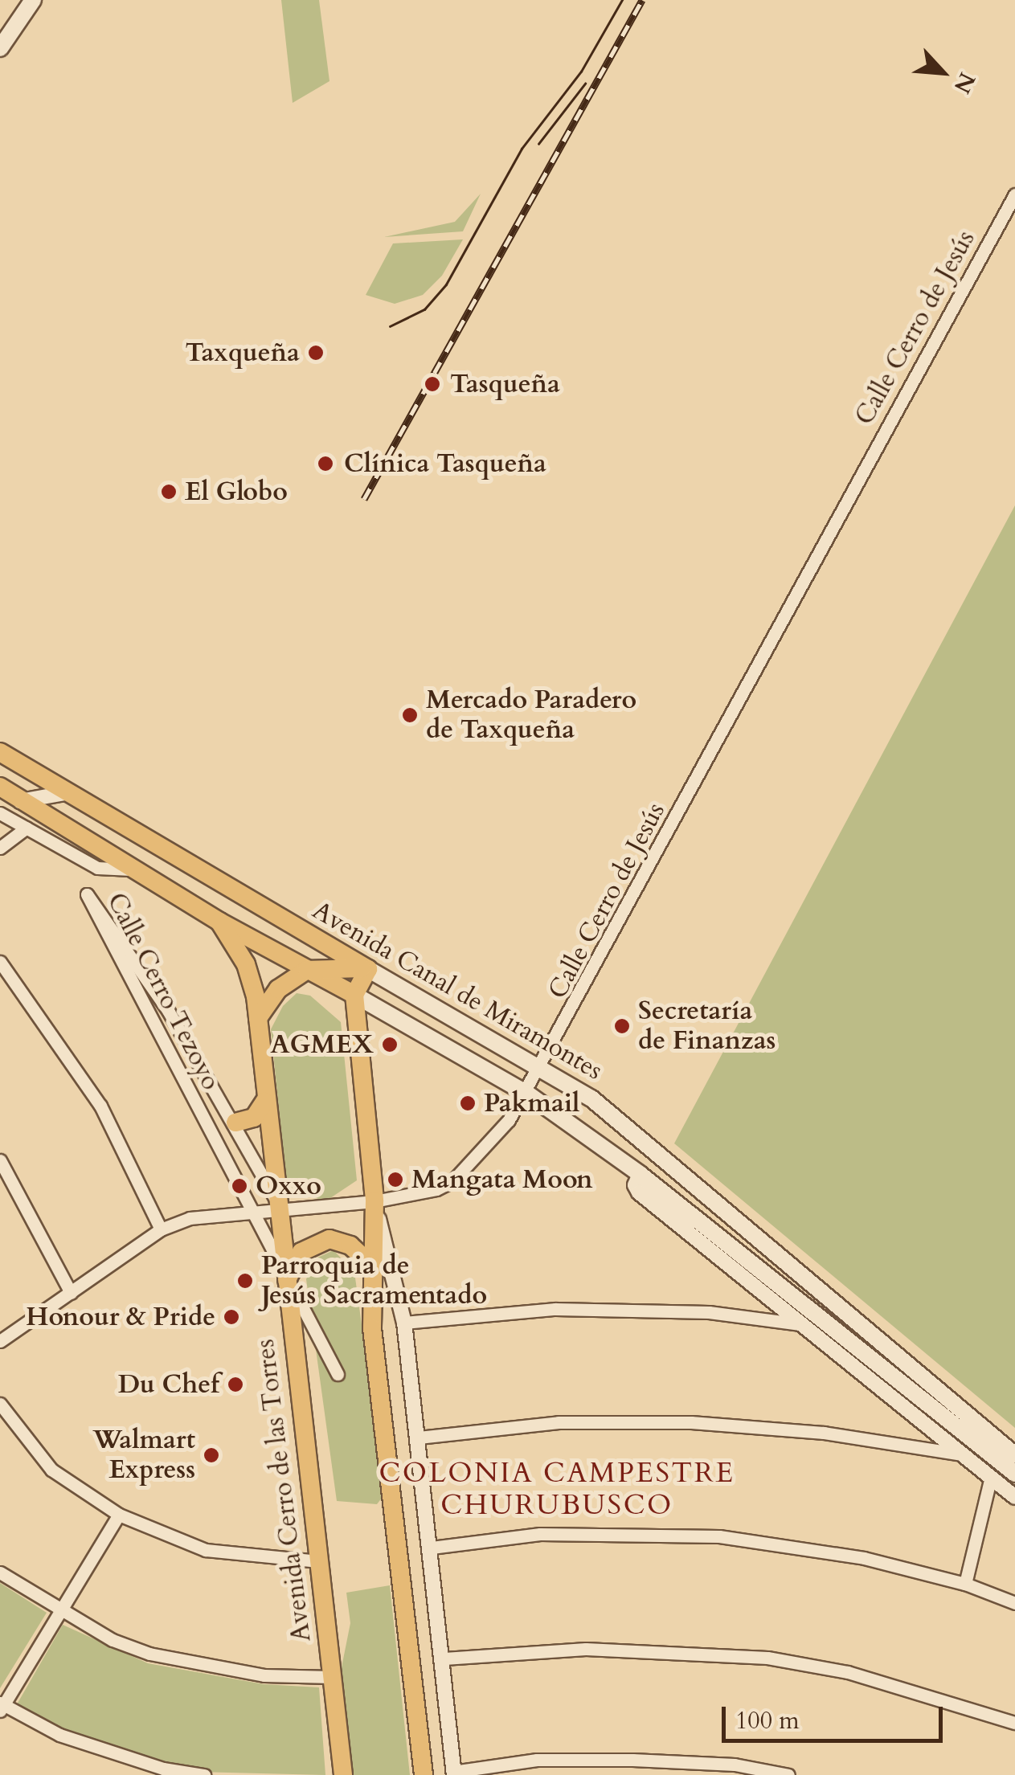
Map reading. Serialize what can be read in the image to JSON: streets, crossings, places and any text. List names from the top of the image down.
{
  "streets": {
    "main road": ["Avenida Canal de Miramontes", "Avenida Cerro de las Torres"],
    "street": ["Calle Cerro de Jesús", "Calle Cerro Tezoyo"]
  },
  "crossings": [
    ["Calle Cerro de Jesús", "Avenida Canal de Miramontes"],
    ["Calle Cerro de Jesús", "Calle Cerro Tezoyo"],
    ["Calle Cerro de Jesús", "Avenida Cerro de las Torres"],
    ["Avenida Canal de Miramontes", "Avenida Cerro de las Torres"],
    ["Calle Cerro Tezoyo", "Avenida Cerro de las Torres"]
  ],
  "districts": ["COLONIA CAMPESTRE CHURUBUSCO"],
  "places": [
    "Taxqueña",
    "Tasqueña",
    "Clínica Tasqueña",
    "El Globo",
    "Mercado Paradero de Taxqueña",
    "Secretaría de Finanzas",
    "AGMEX",
    "Pakmail",
    "Mangata Moon",
    "Oxxo",
    "Parroquia de Jesús Sacramentado",
    "Honour & Pride",
    "Du Chef",
    "Walmart Express"
  ],
  "scale_bar": "100 m",
  "north": "bottom right"
}
